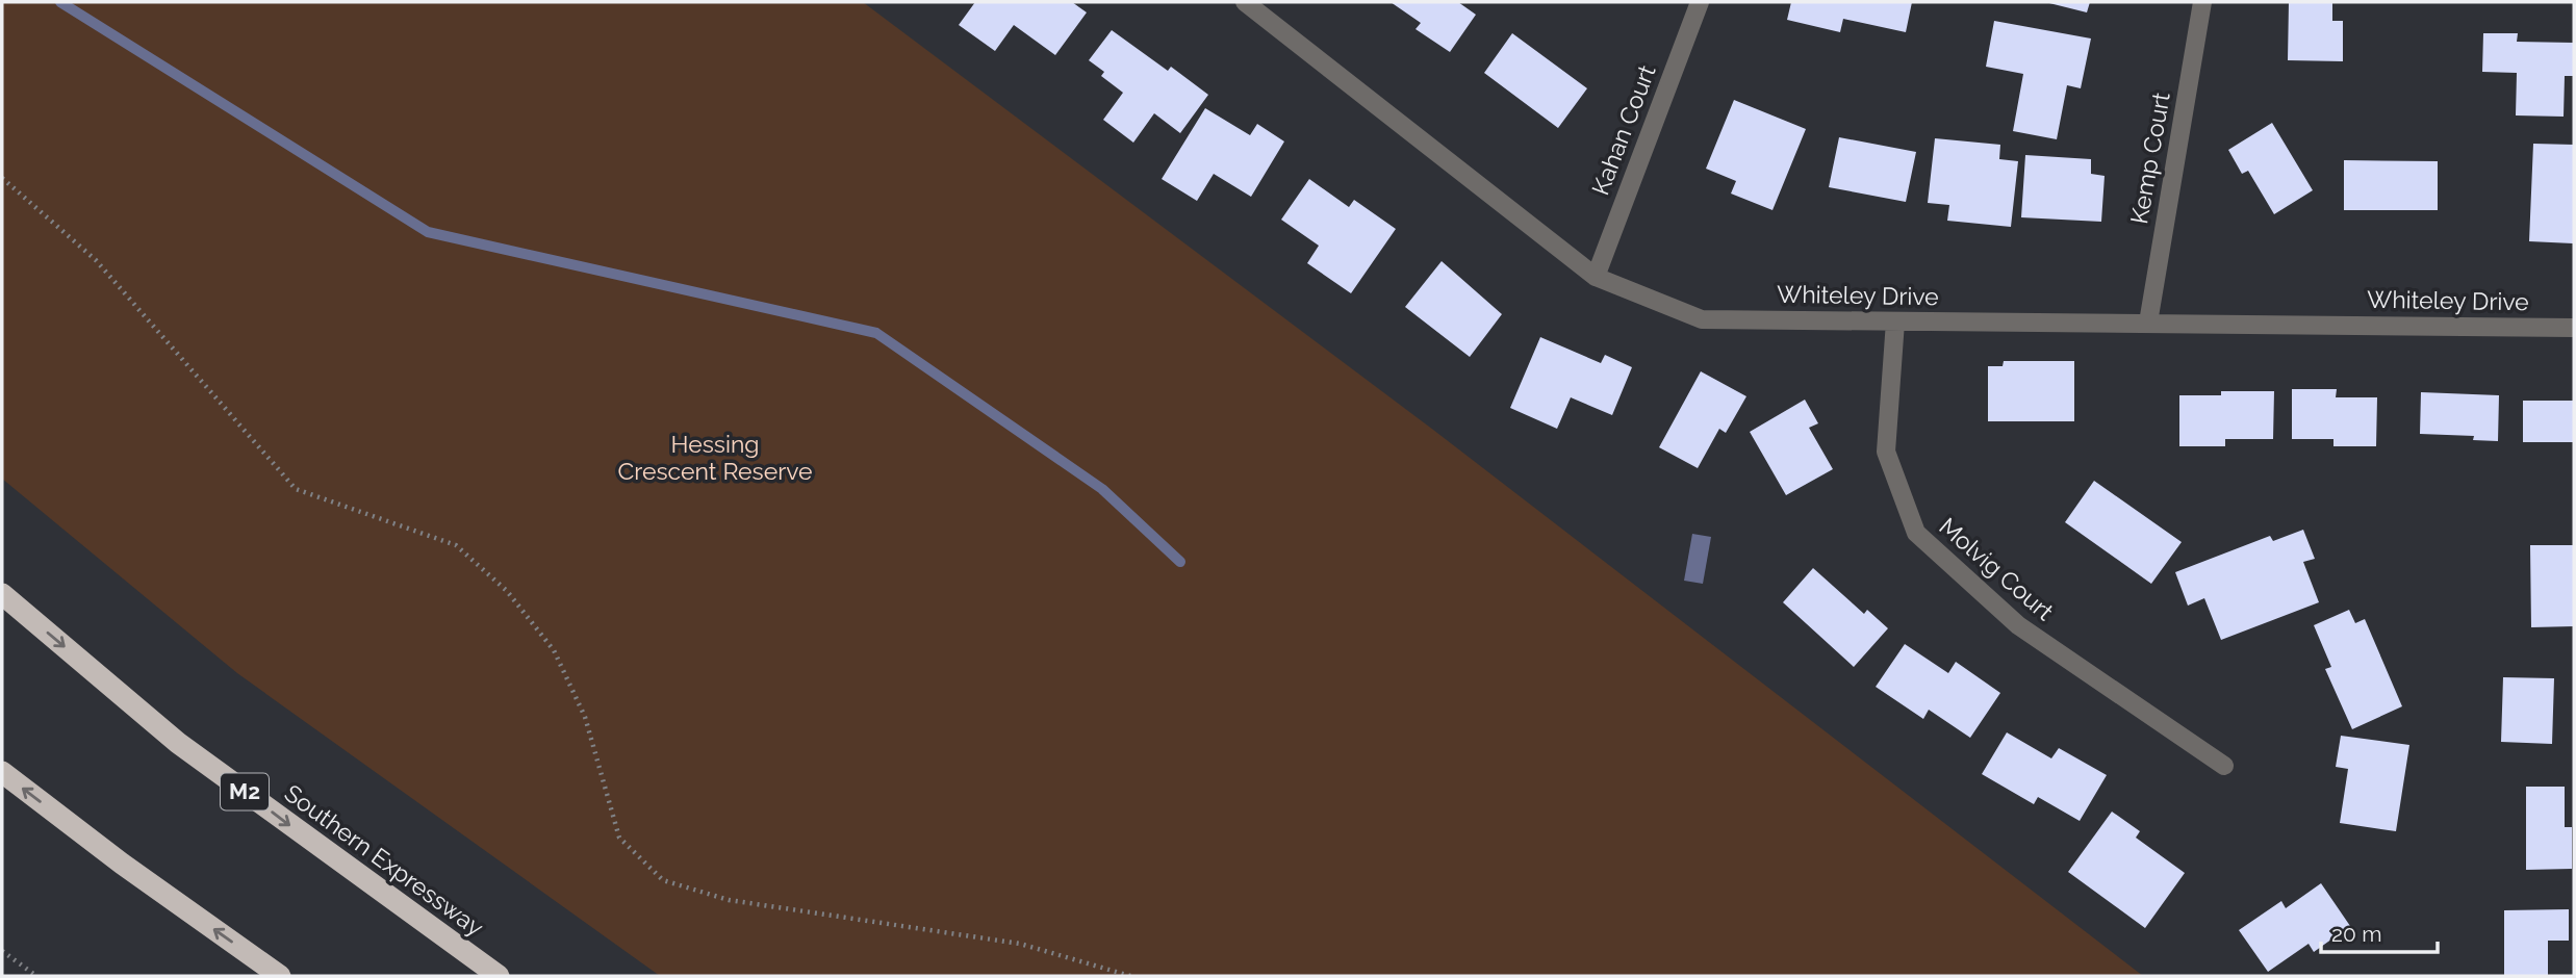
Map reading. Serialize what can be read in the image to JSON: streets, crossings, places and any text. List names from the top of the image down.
{
  "streets": {
    "highway": ["M2", "Southern Expressway"],
    "street": [
      "Kahan Court",
      "Kemp Court",
      "Whiteley Drive",
      "Molvig Court"
    ]
  },
  "crossings": [
    ["Kahan Court", "Whiteley Drive"],
    ["Kemp Court", "Whiteley Drive"],
    ["Whiteley Drive", "Molvig Court"]
  ],
  "parks": ["Hessing Crescent Reserve"],
  "scale_bar": "20 m"
}
